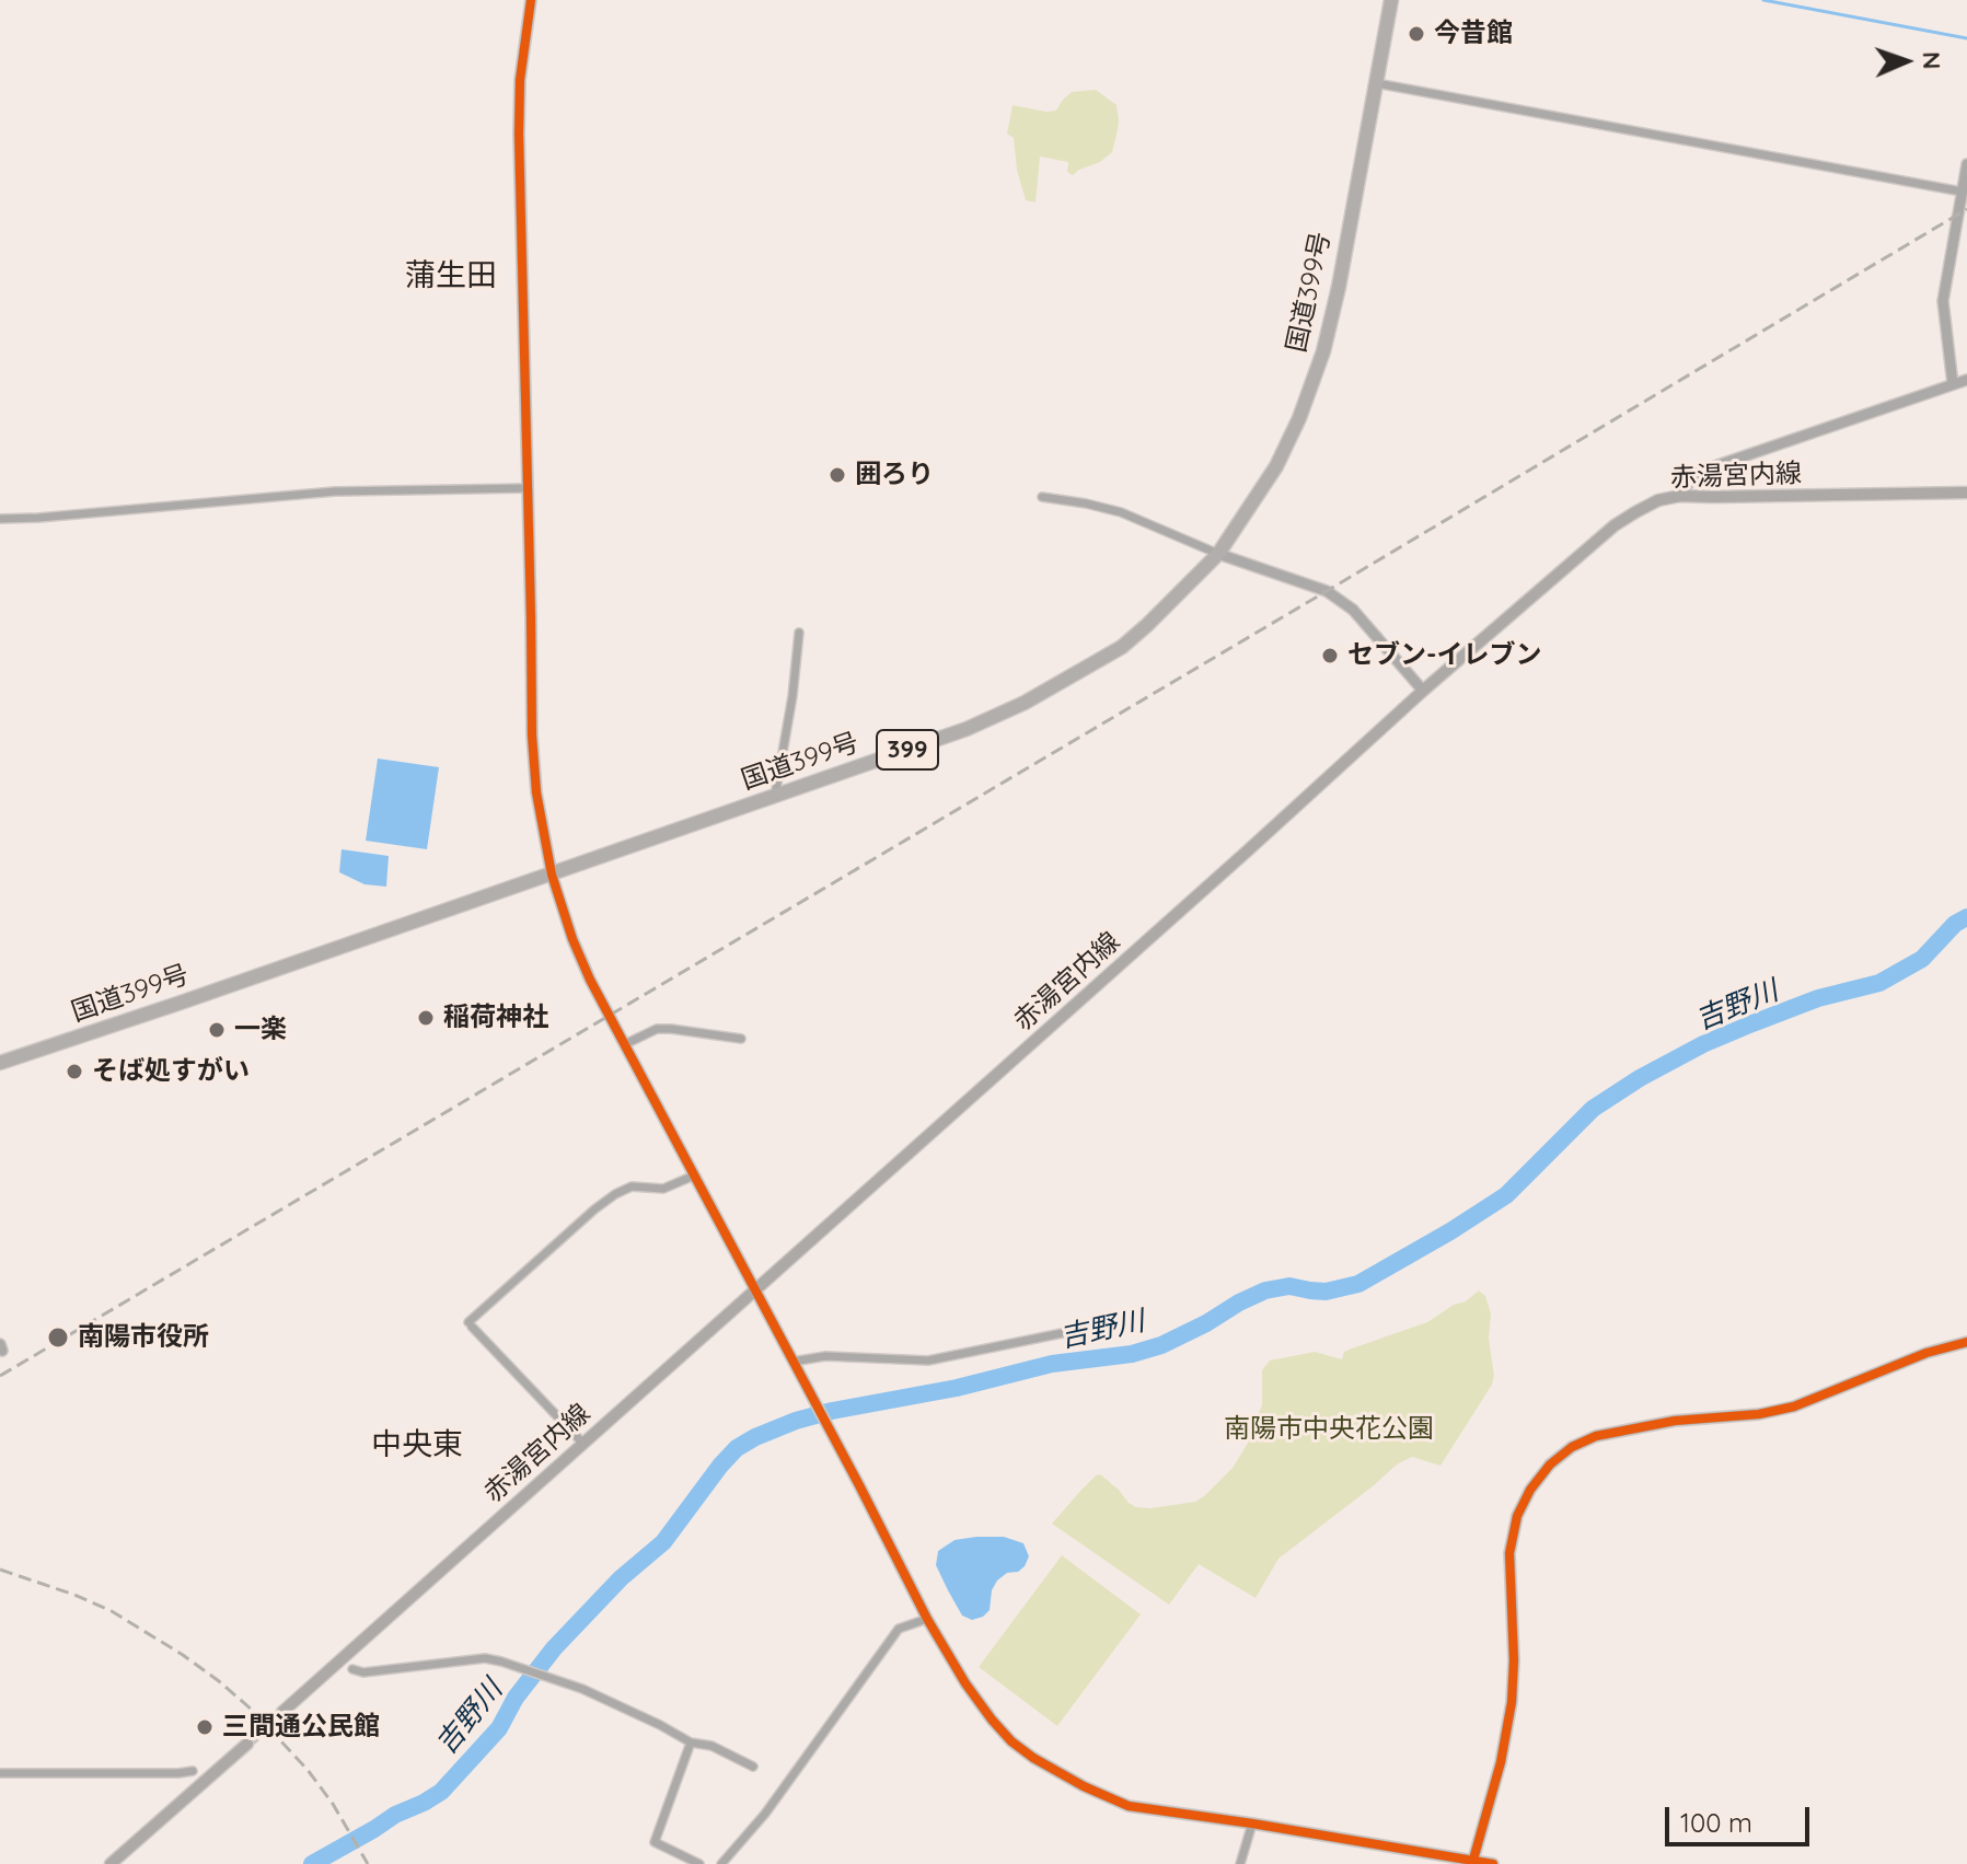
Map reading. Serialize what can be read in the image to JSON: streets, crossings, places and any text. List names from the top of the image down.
{
  "streets": {
    "highway": ["国道399号", "399"],
    "main road": ["赤湯宮内線"]
  },
  "districts": ["蒲生田", "中央東"],
  "water": ["吉野川"],
  "parks": ["南陽市中央花公園"],
  "places": [
    "今昔館",
    "囲ろり",
    "セブン-イレブン",
    "稲荷神社",
    "一楽",
    "そば処すがい",
    "南陽市役所",
    "三間通公民館"
  ],
  "scale_bar": "100 m",
  "north": "right"
}
